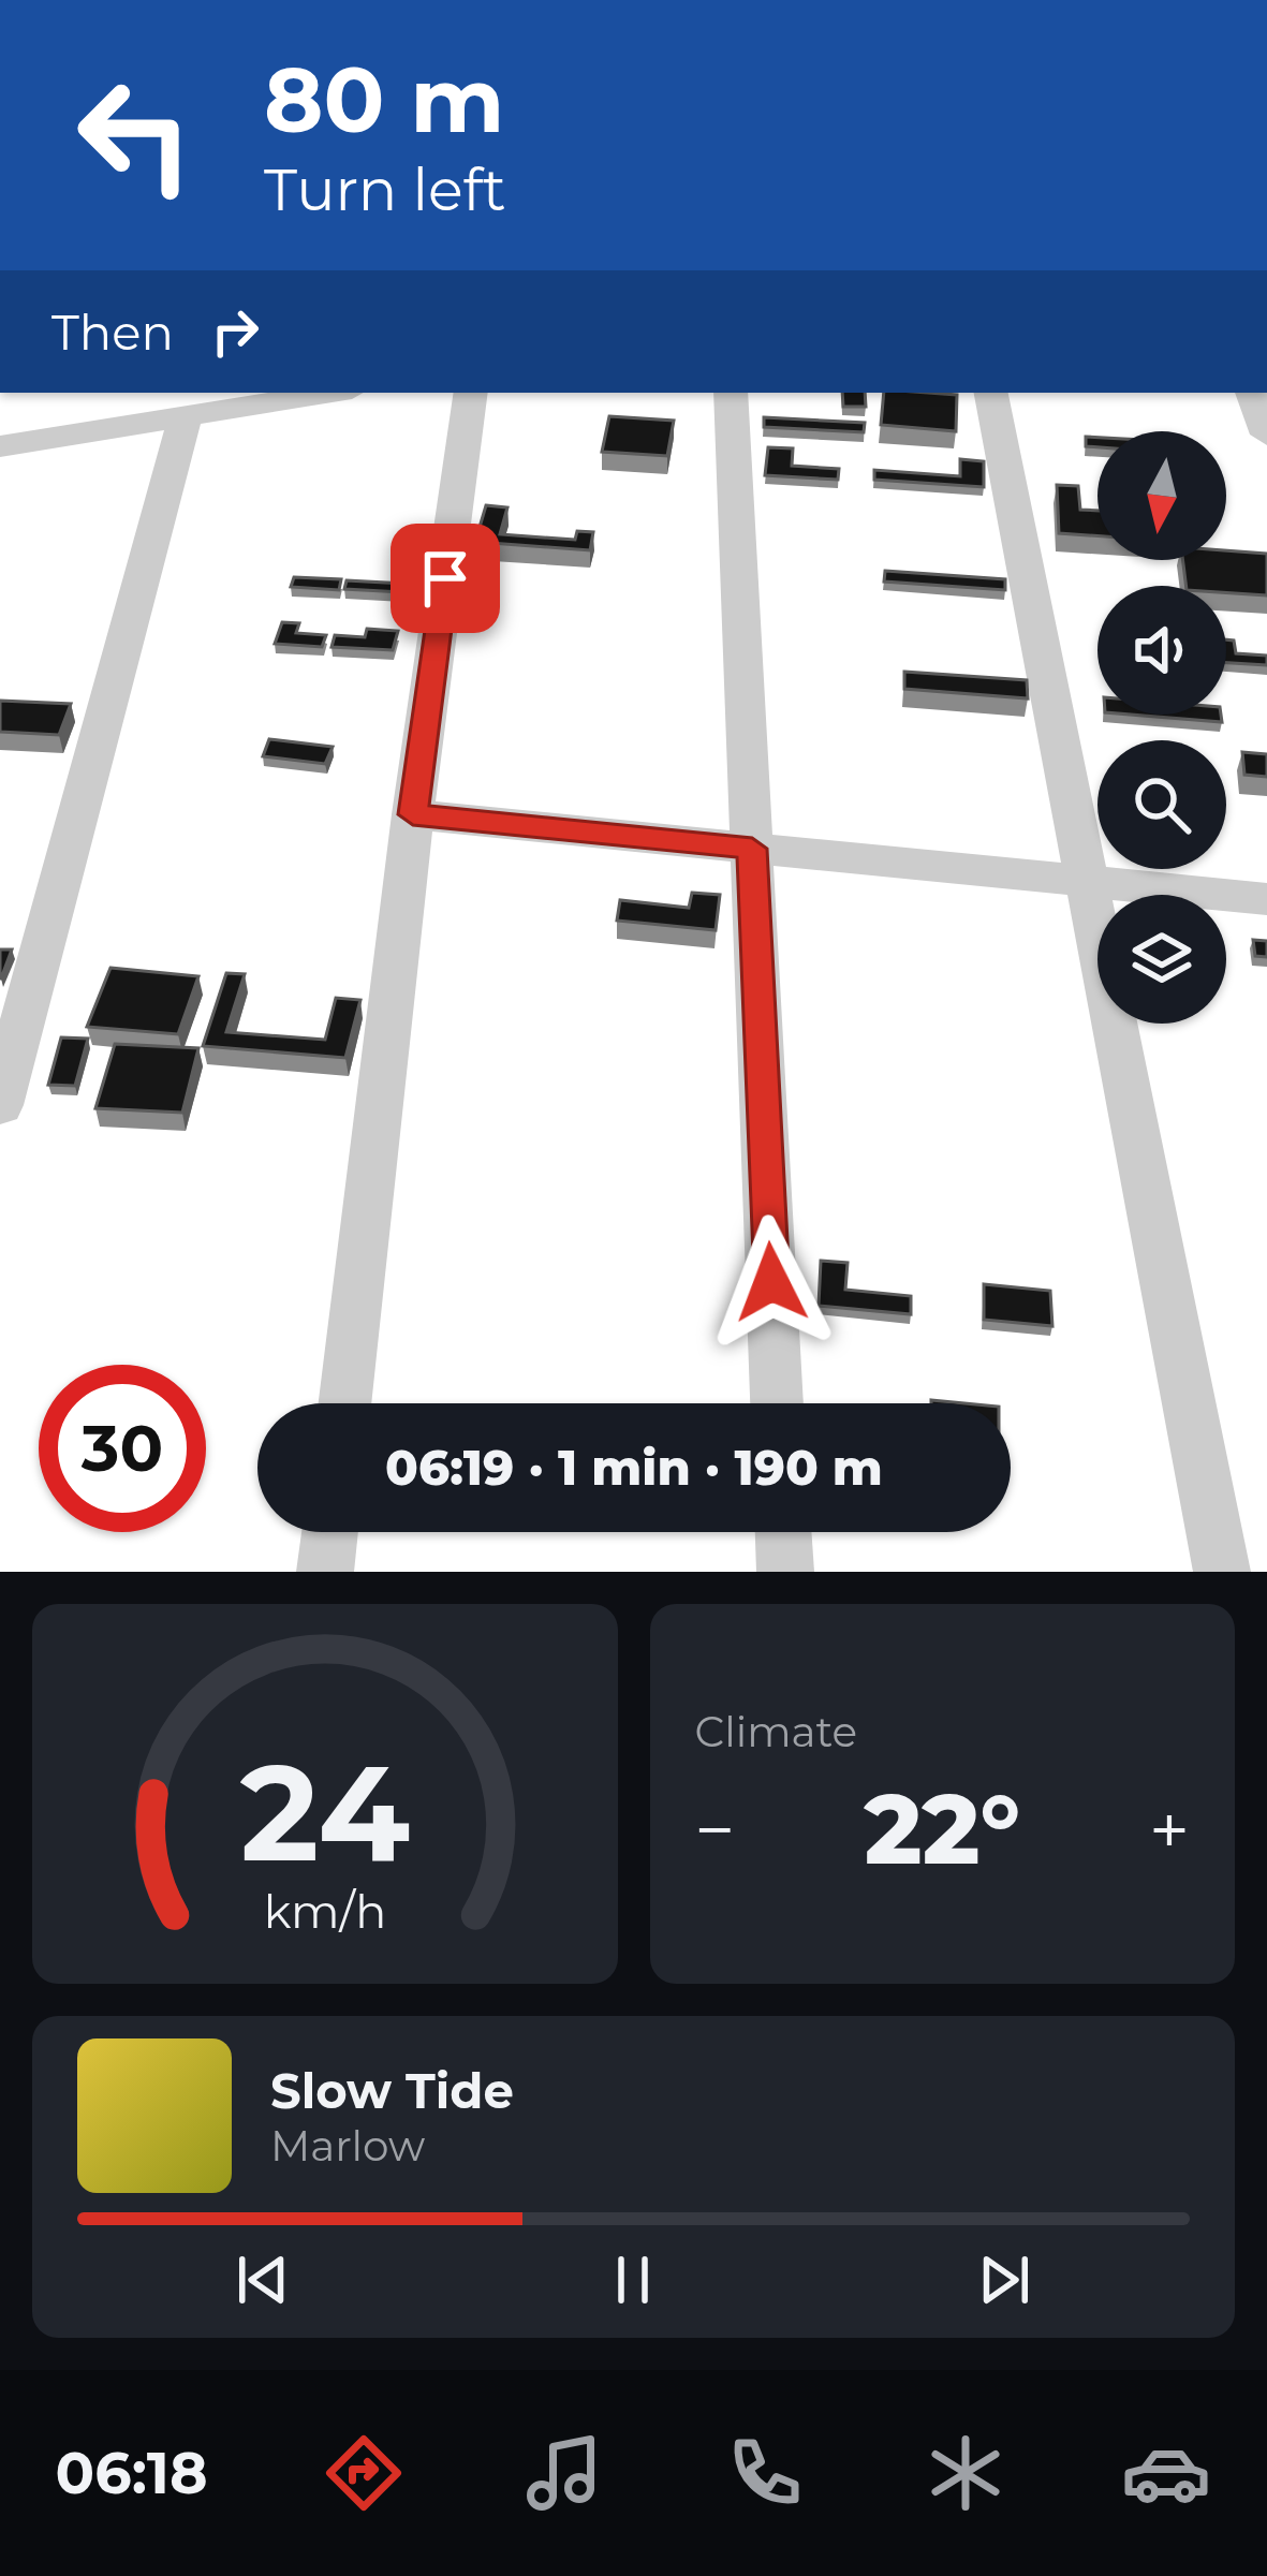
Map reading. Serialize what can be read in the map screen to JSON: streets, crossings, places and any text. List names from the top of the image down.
{
  "north": "bottom",
  "page": {
    "turn": ["80 m", "Turn left"],
    "then": "Then",
    "limit": "30",
    "trip": "06:19 · 1 min · 190 m",
    "tile": "Climate",
    "heat": ["−", "22°", "+"],
    "song": ["Slow Tide", "Marlow"],
    "tabs": "06:18",
    "gauge": ["24", "km/h"]
  }
}
